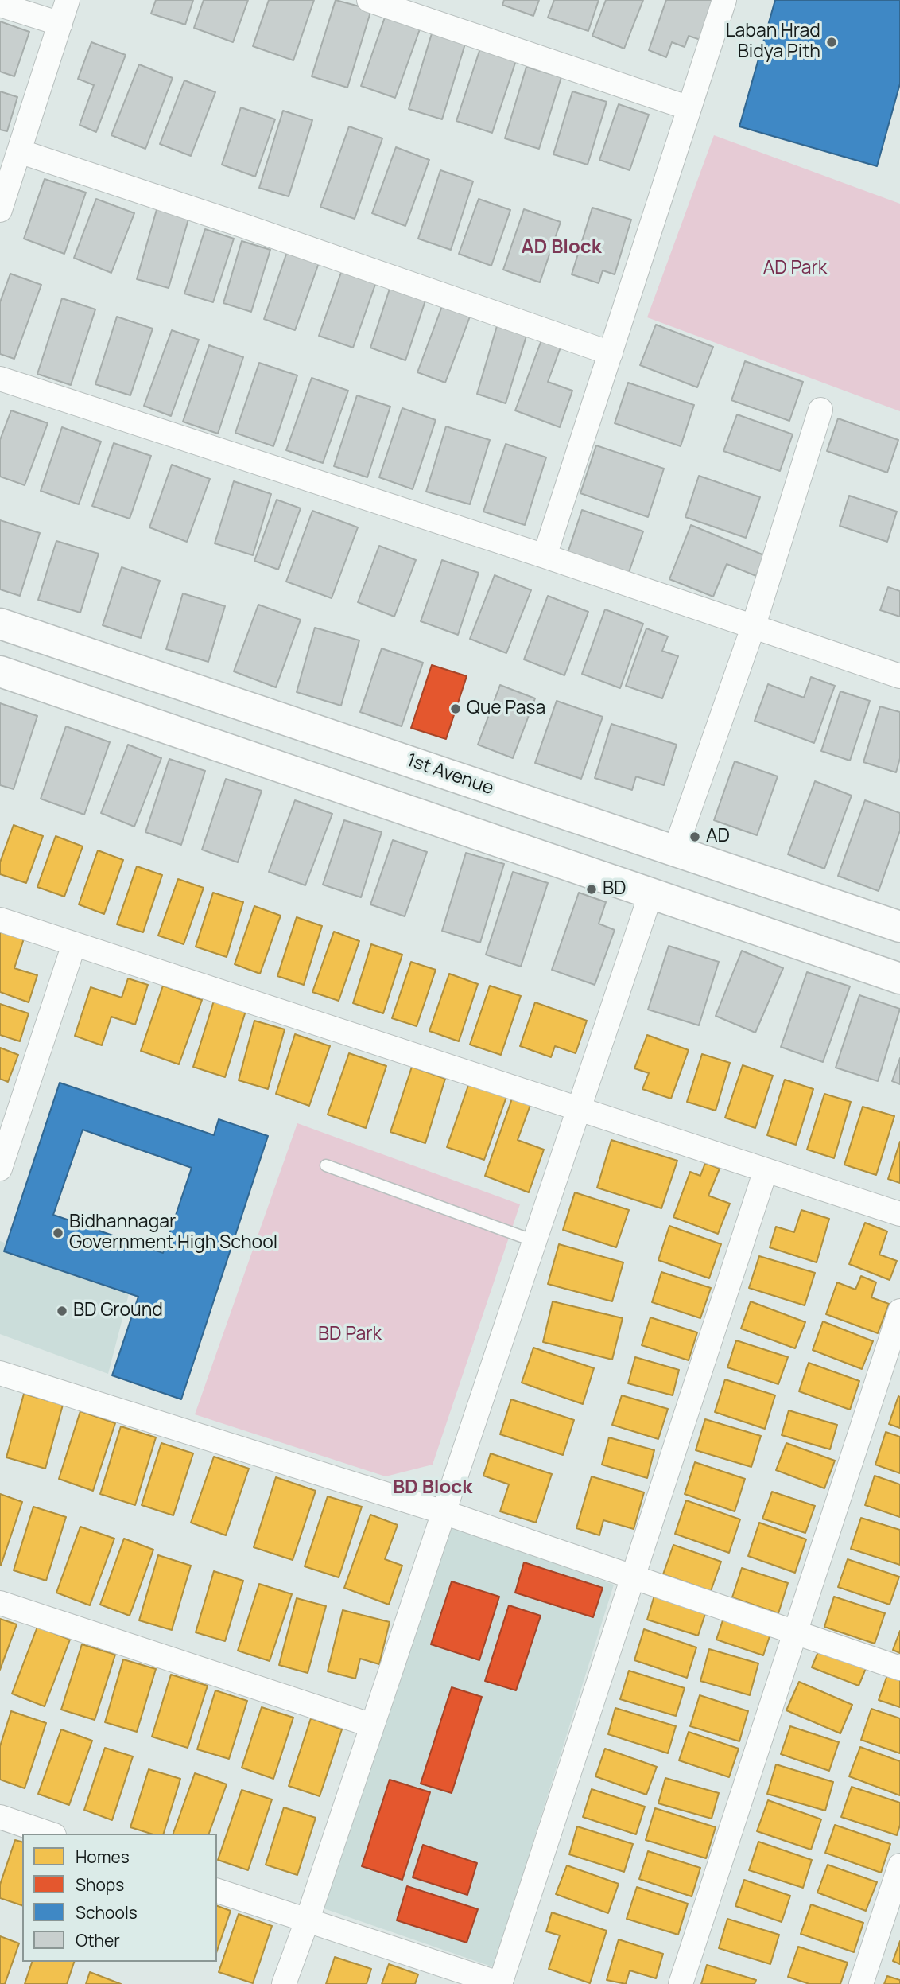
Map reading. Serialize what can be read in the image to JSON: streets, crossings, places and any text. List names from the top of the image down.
{
  "streets": {
    "main road": ["1st Avenue"]
  },
  "districts": ["AD Block", "BD Block"],
  "parks": ["AD Park", "BD Park"],
  "places": [
    "Laban Hrad Bidya Pith",
    "Que Pasa",
    "AD",
    "BD",
    "Bidhannagar Government High School",
    "BD Ground"
  ],
  "legend": [
    "Homes",
    "Shops",
    "Schools",
    "Other"
  ]
}
